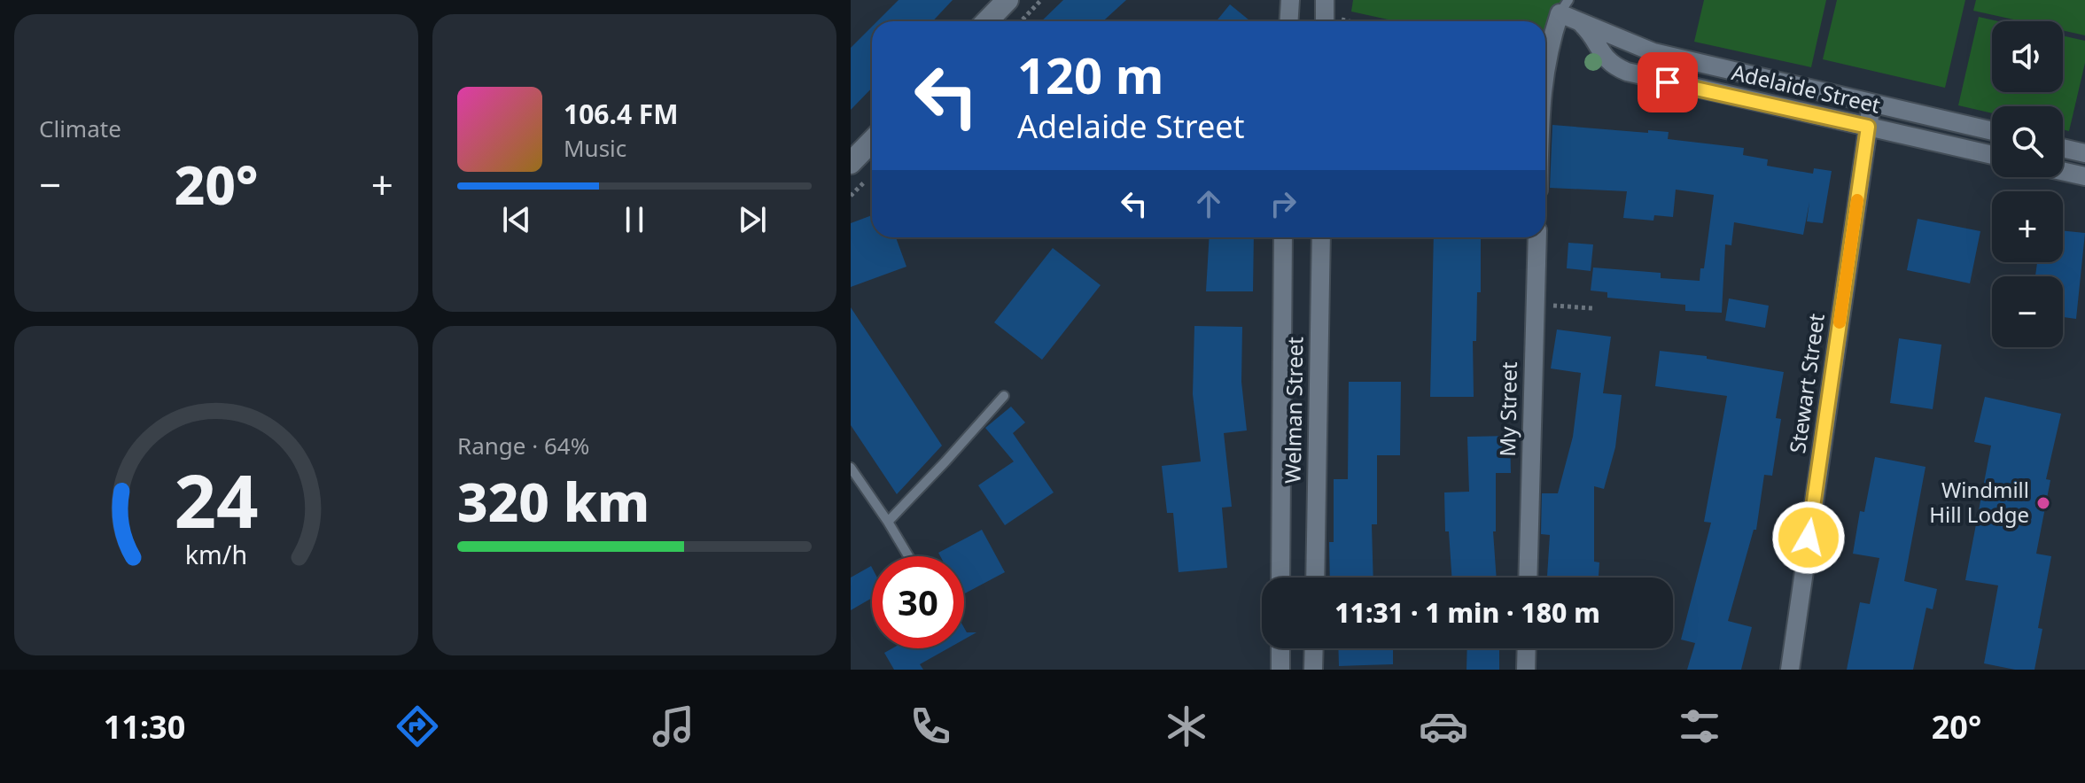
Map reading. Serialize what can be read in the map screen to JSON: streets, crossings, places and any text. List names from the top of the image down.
{
  "streets": {
    "street": [
      "Adelaide Street",
      "Stewart Street",
      "My Street",
      "Welman Street"
    ]
  },
  "crossings": [
    ["Adelaide Street", "Stewart Street"]
  ],
  "places": ["Windmill Hill Lodge"],
  "page": {
    "tile": [
      "Climate",
      ["Range · 64%", "320 km"]
    ],
    "map_buttons": ["+", "−"],
    "turn": ["120 m", "Adelaide Street"],
    "song": ["106.4 FM", "Music"],
    "heat": ["−", "20°", "+"],
    "limit": "30",
    "trip": "11:31 · 1 min · 180 m",
    "tabs": ["11:30", "20°"],
    "gauge": ["24", "km/h"]
  }
}
